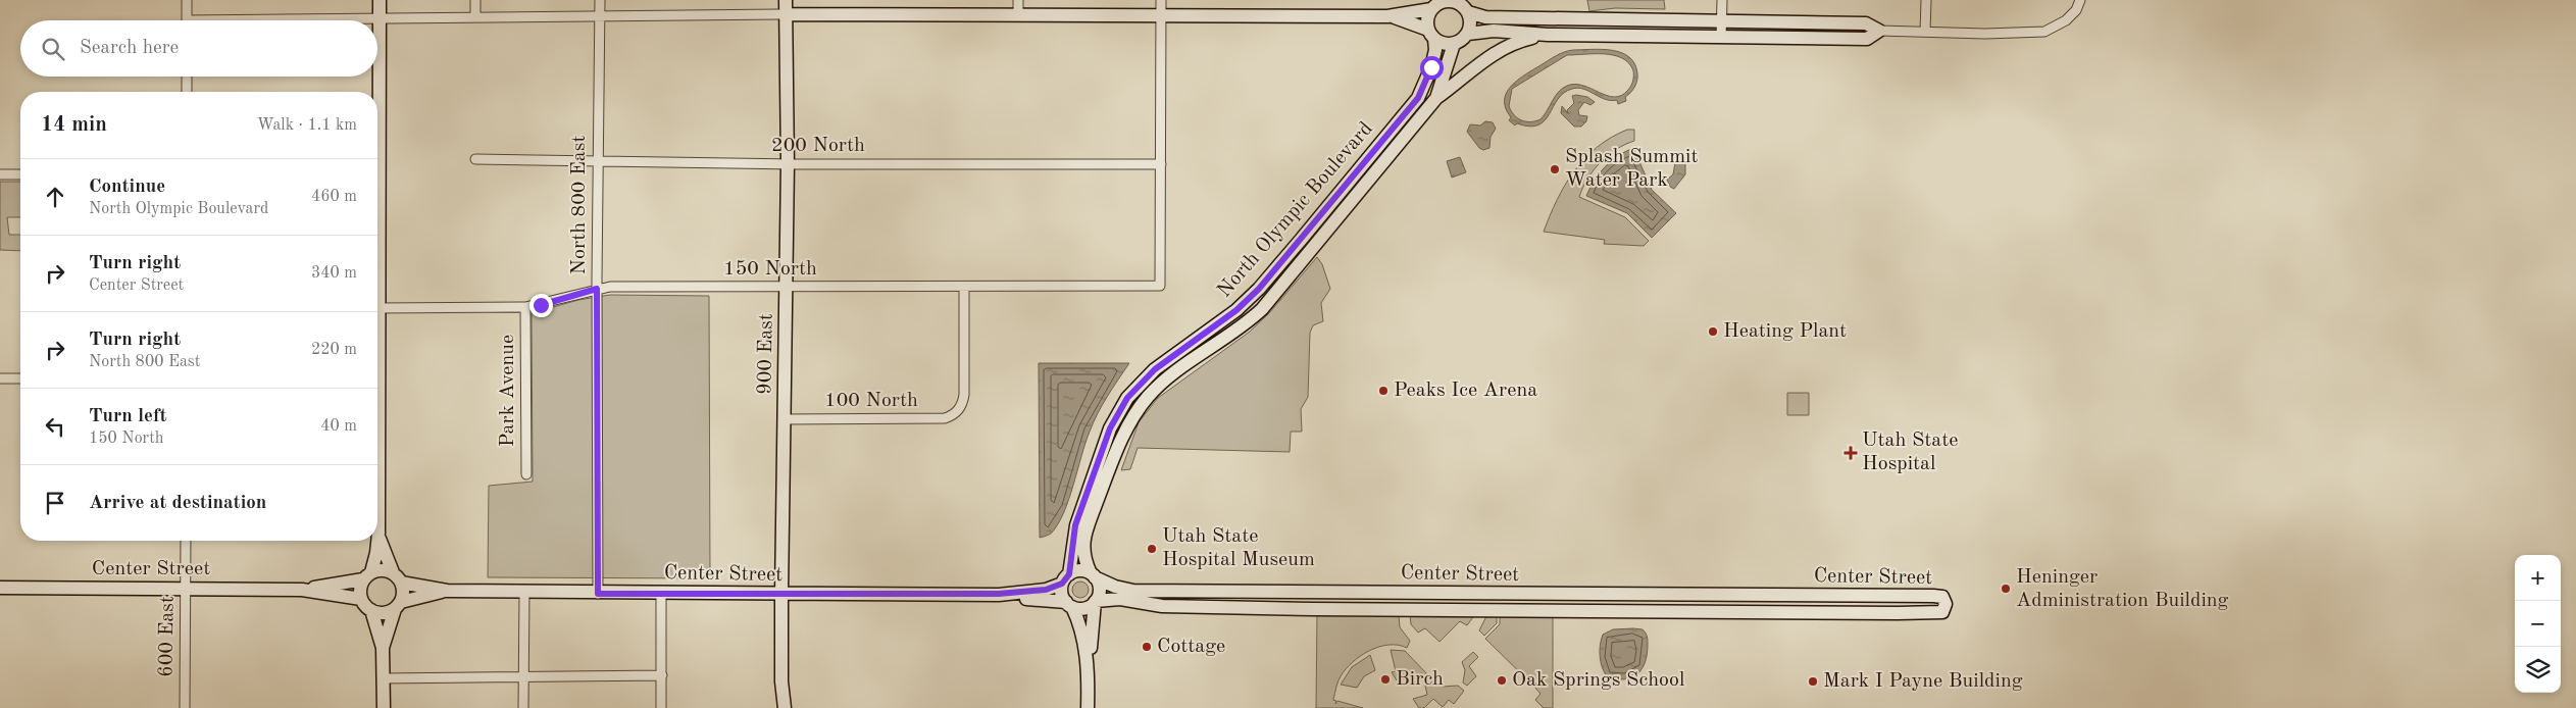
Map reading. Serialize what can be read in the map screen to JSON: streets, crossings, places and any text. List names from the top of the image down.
{
  "streets": {
    "street": [
      "200 North",
      "North 800 East",
      "North Olympic Boulevard",
      "150 North",
      "900 East",
      "Park Avenue",
      "100 North",
      "Center Street",
      "600 East"
    ]
  },
  "crossings": [
    ["200 North", "North 800 East"],
    ["200 North", "150 North"],
    ["200 North", "900 East"],
    ["North 800 East", "150 North"],
    ["North 800 East", "Center Street"],
    ["North Olympic Boulevard", "Center Street"],
    ["150 North", "900 East"],
    ["150 North", "Park Avenue"],
    ["150 North", "100 North"],
    ["900 East", "100 North"],
    ["900 East", "Center Street"],
    ["Center Street", "600 East"]
  ],
  "places": {
    "other": [
      "Splash Summit Water Park",
      "Heating Plant",
      "Peaks Ice Arena",
      "Utah State Hospital Museum",
      "Heninger Administration Building",
      "Cottage",
      "Birch",
      "Oak Springs School",
      "Mark I Payne Building"
    ],
    "health": ["Utah State Hospital"]
  },
  "page": {
    "search": "Search here",
    "heading": ["14 min", "Walk · 1.1 km"],
    "list": [
      ["Continue", "North Olympic Boulevard", "460 m"],
      ["Turn right", "Center Street", "340 m"],
      ["Turn right", "North 800 East", "220 m"],
      ["Turn left", "150 North", "40 m"],
      "Arrive at destination"
    ],
    "map_buttons": ["+", "−"]
  }
}
